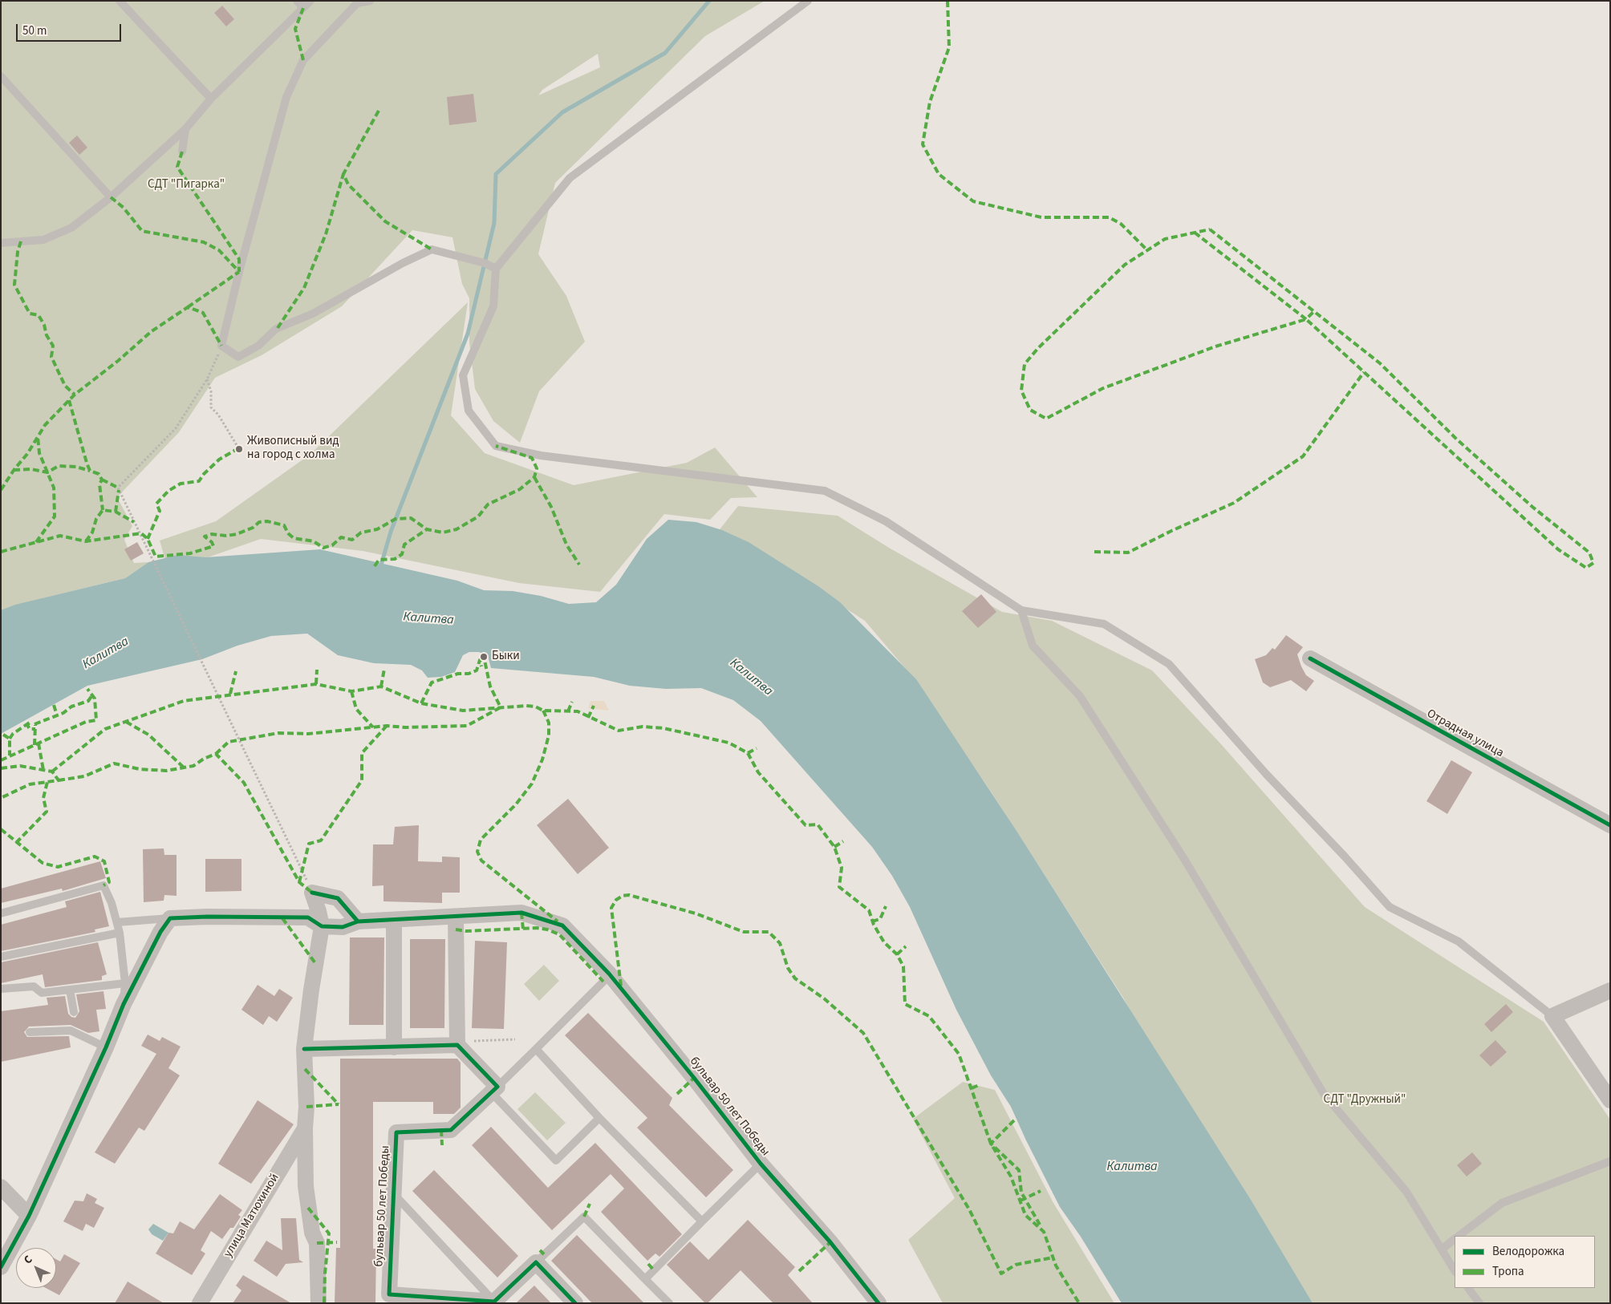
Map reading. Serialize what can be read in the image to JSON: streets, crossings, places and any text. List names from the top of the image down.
{
  "streets": {
    "street": ["Отрадная улица", "бульвар 50 лет Победы", "улица Матюхиной"]
  },
  "water": ["Калитва"],
  "parks": ["СДТ \"Пигарка\"", "СДТ \"Дружный\""],
  "places": ["Живописный вид на город с холма", "Быки"],
  "legend": ["Велодорожка", "Тропа"],
  "scale_bar": "50 m",
  "north": "top left"
}
